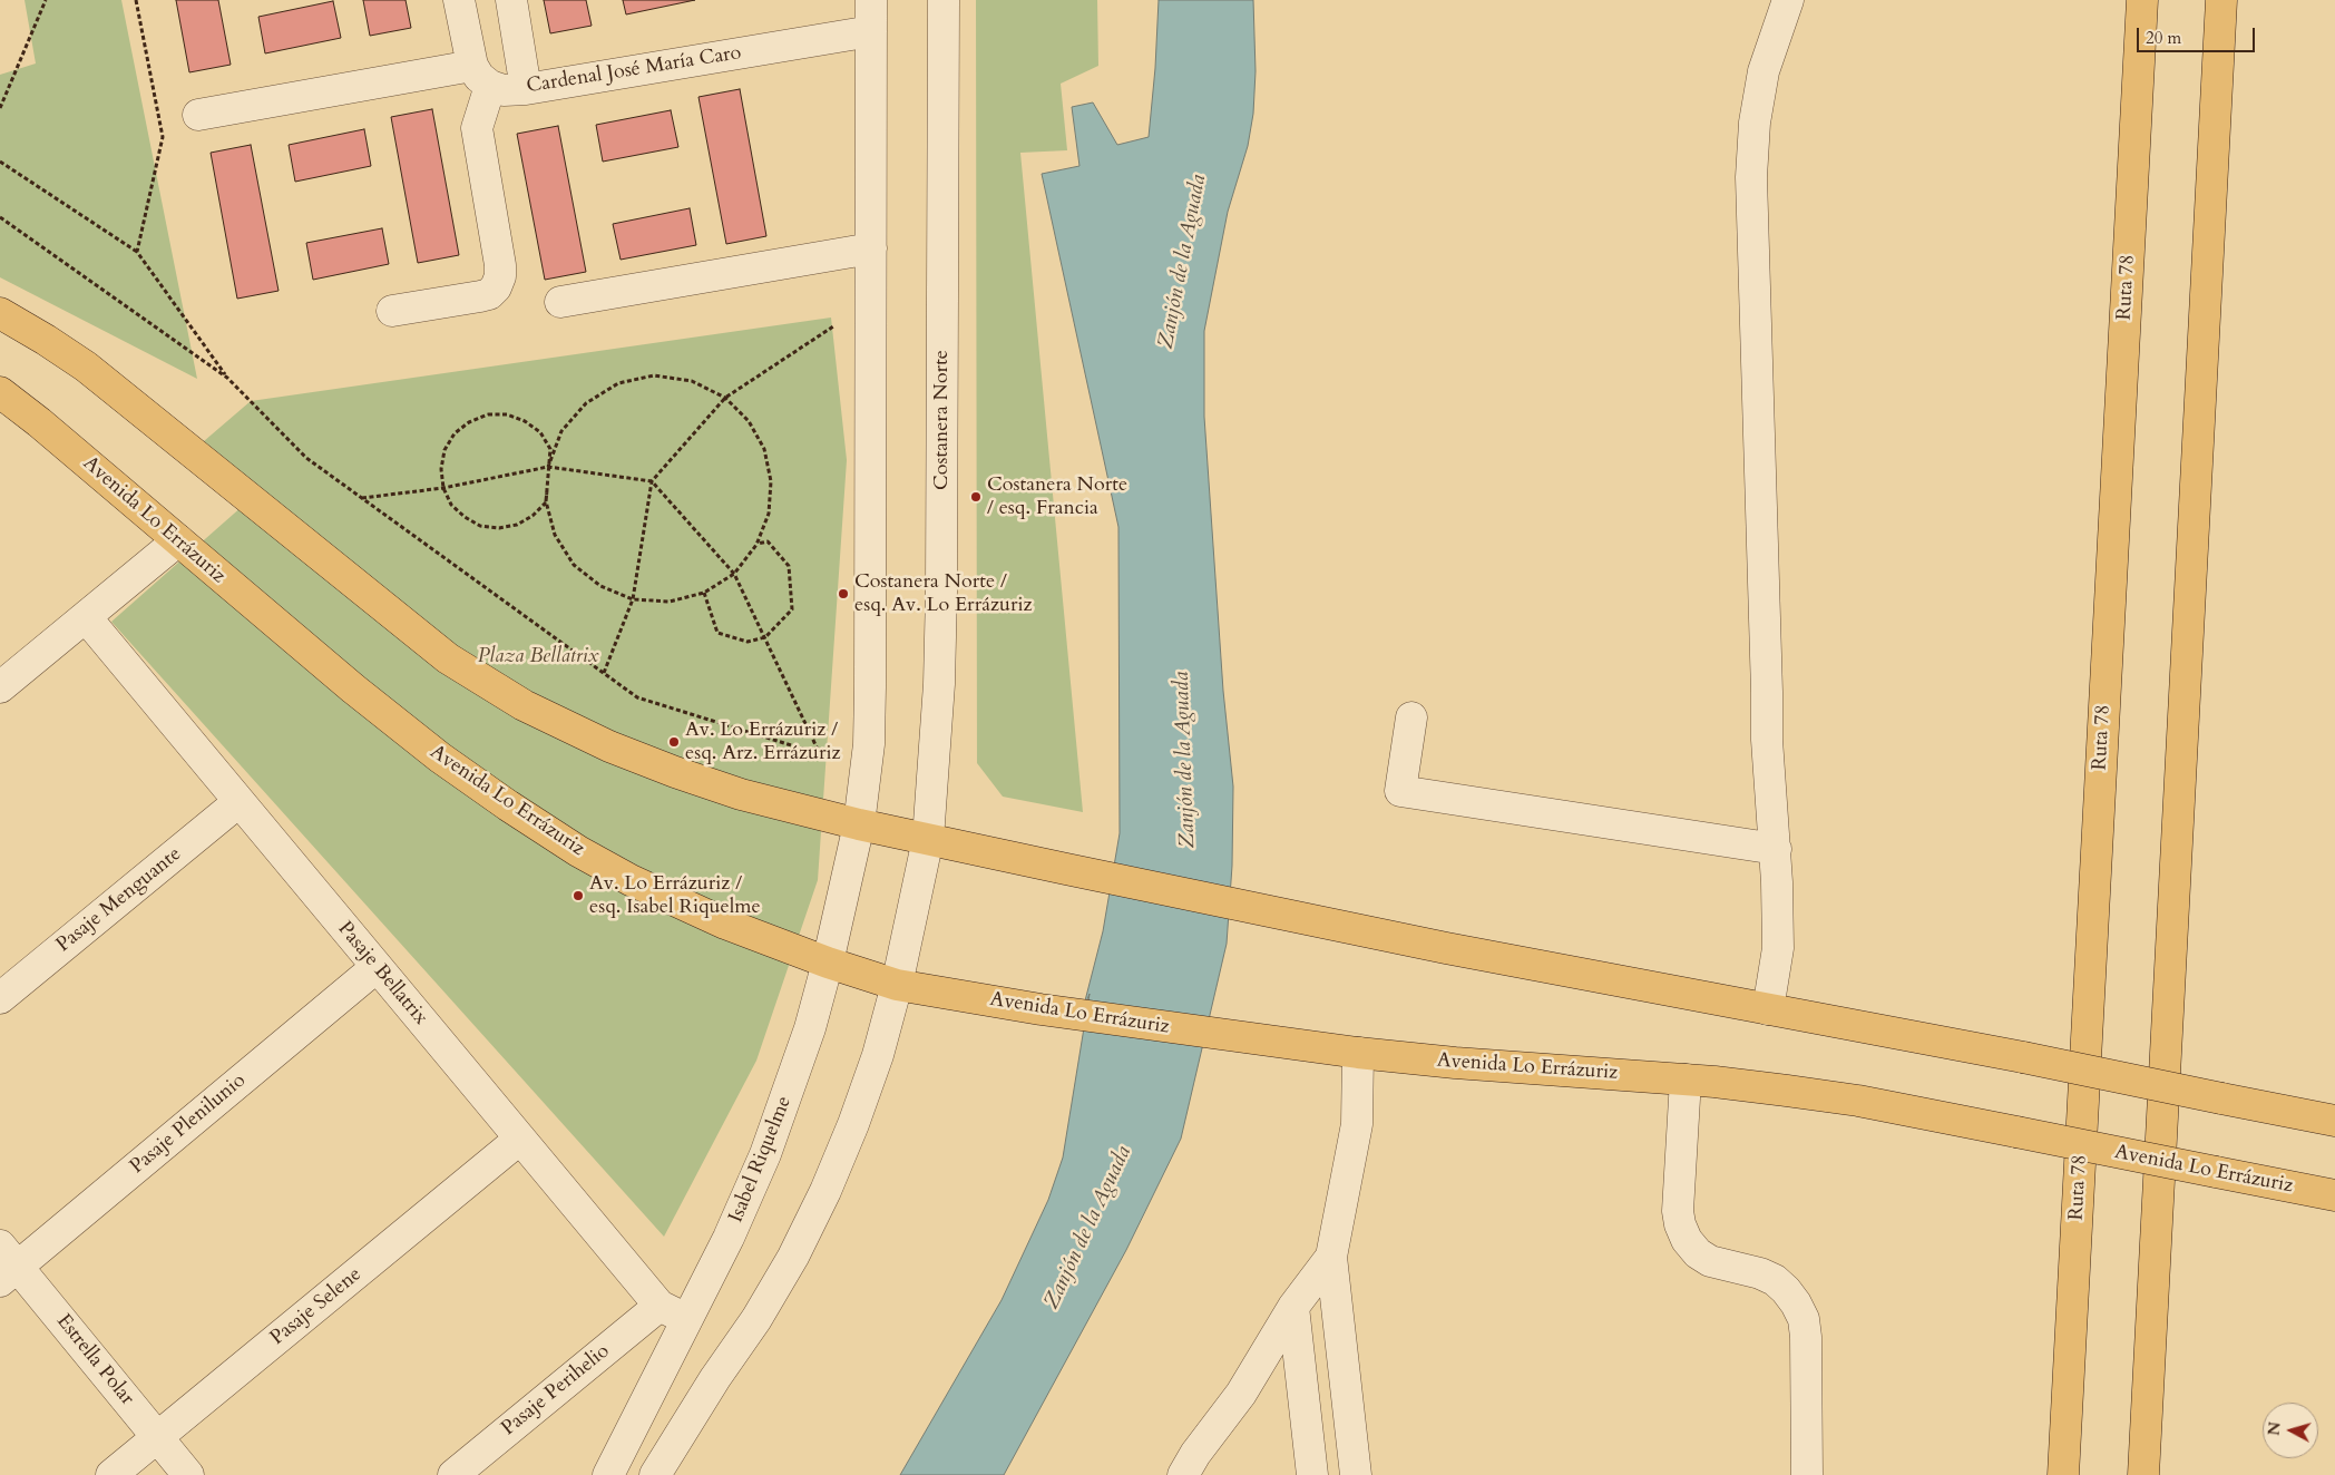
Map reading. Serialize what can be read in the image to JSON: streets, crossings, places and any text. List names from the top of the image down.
{
  "streets": {
    "main road": ["Ruta 78", "Avenida Lo Errázuriz"],
    "street": [
      "Cardenal José María Caro",
      "Costanera Norte",
      "Pasaje Menguante",
      "Pasaje Bellatrix",
      "Pasaje Plenilunio",
      "Isabel Riquelme",
      "Pasaje Selene",
      "Estrella Polar",
      "Pasaje Perihelio"
    ]
  },
  "crossings": [
    ["Avenida Lo Errázuriz", "Isabel Riquelme"],
    ["Pasaje Menguante", "Pasaje Bellatrix"],
    ["Pasaje Bellatrix", "Pasaje Plenilunio"],
    ["Pasaje Bellatrix", "Isabel Riquelme"],
    ["Pasaje Bellatrix", "Pasaje Selene"],
    ["Pasaje Bellatrix", "Pasaje Perihelio"],
    ["Pasaje Plenilunio", "Estrella Polar"],
    ["Pasaje Selene", "Estrella Polar"]
  ],
  "water": ["Zanjón de la Aguada"],
  "parks": ["Plaza Bellatrix"],
  "places": [
    "Costanera Norte / esq. Francia",
    "Costanera Norte / esq. Av. Lo Errázuriz",
    "Av. Lo Errázuriz / esq. Arz. Errázuriz",
    "Av. Lo Errázuriz / esq. Isabel Riquelme"
  ],
  "scale_bar": "20 m",
  "north": "left"
}
